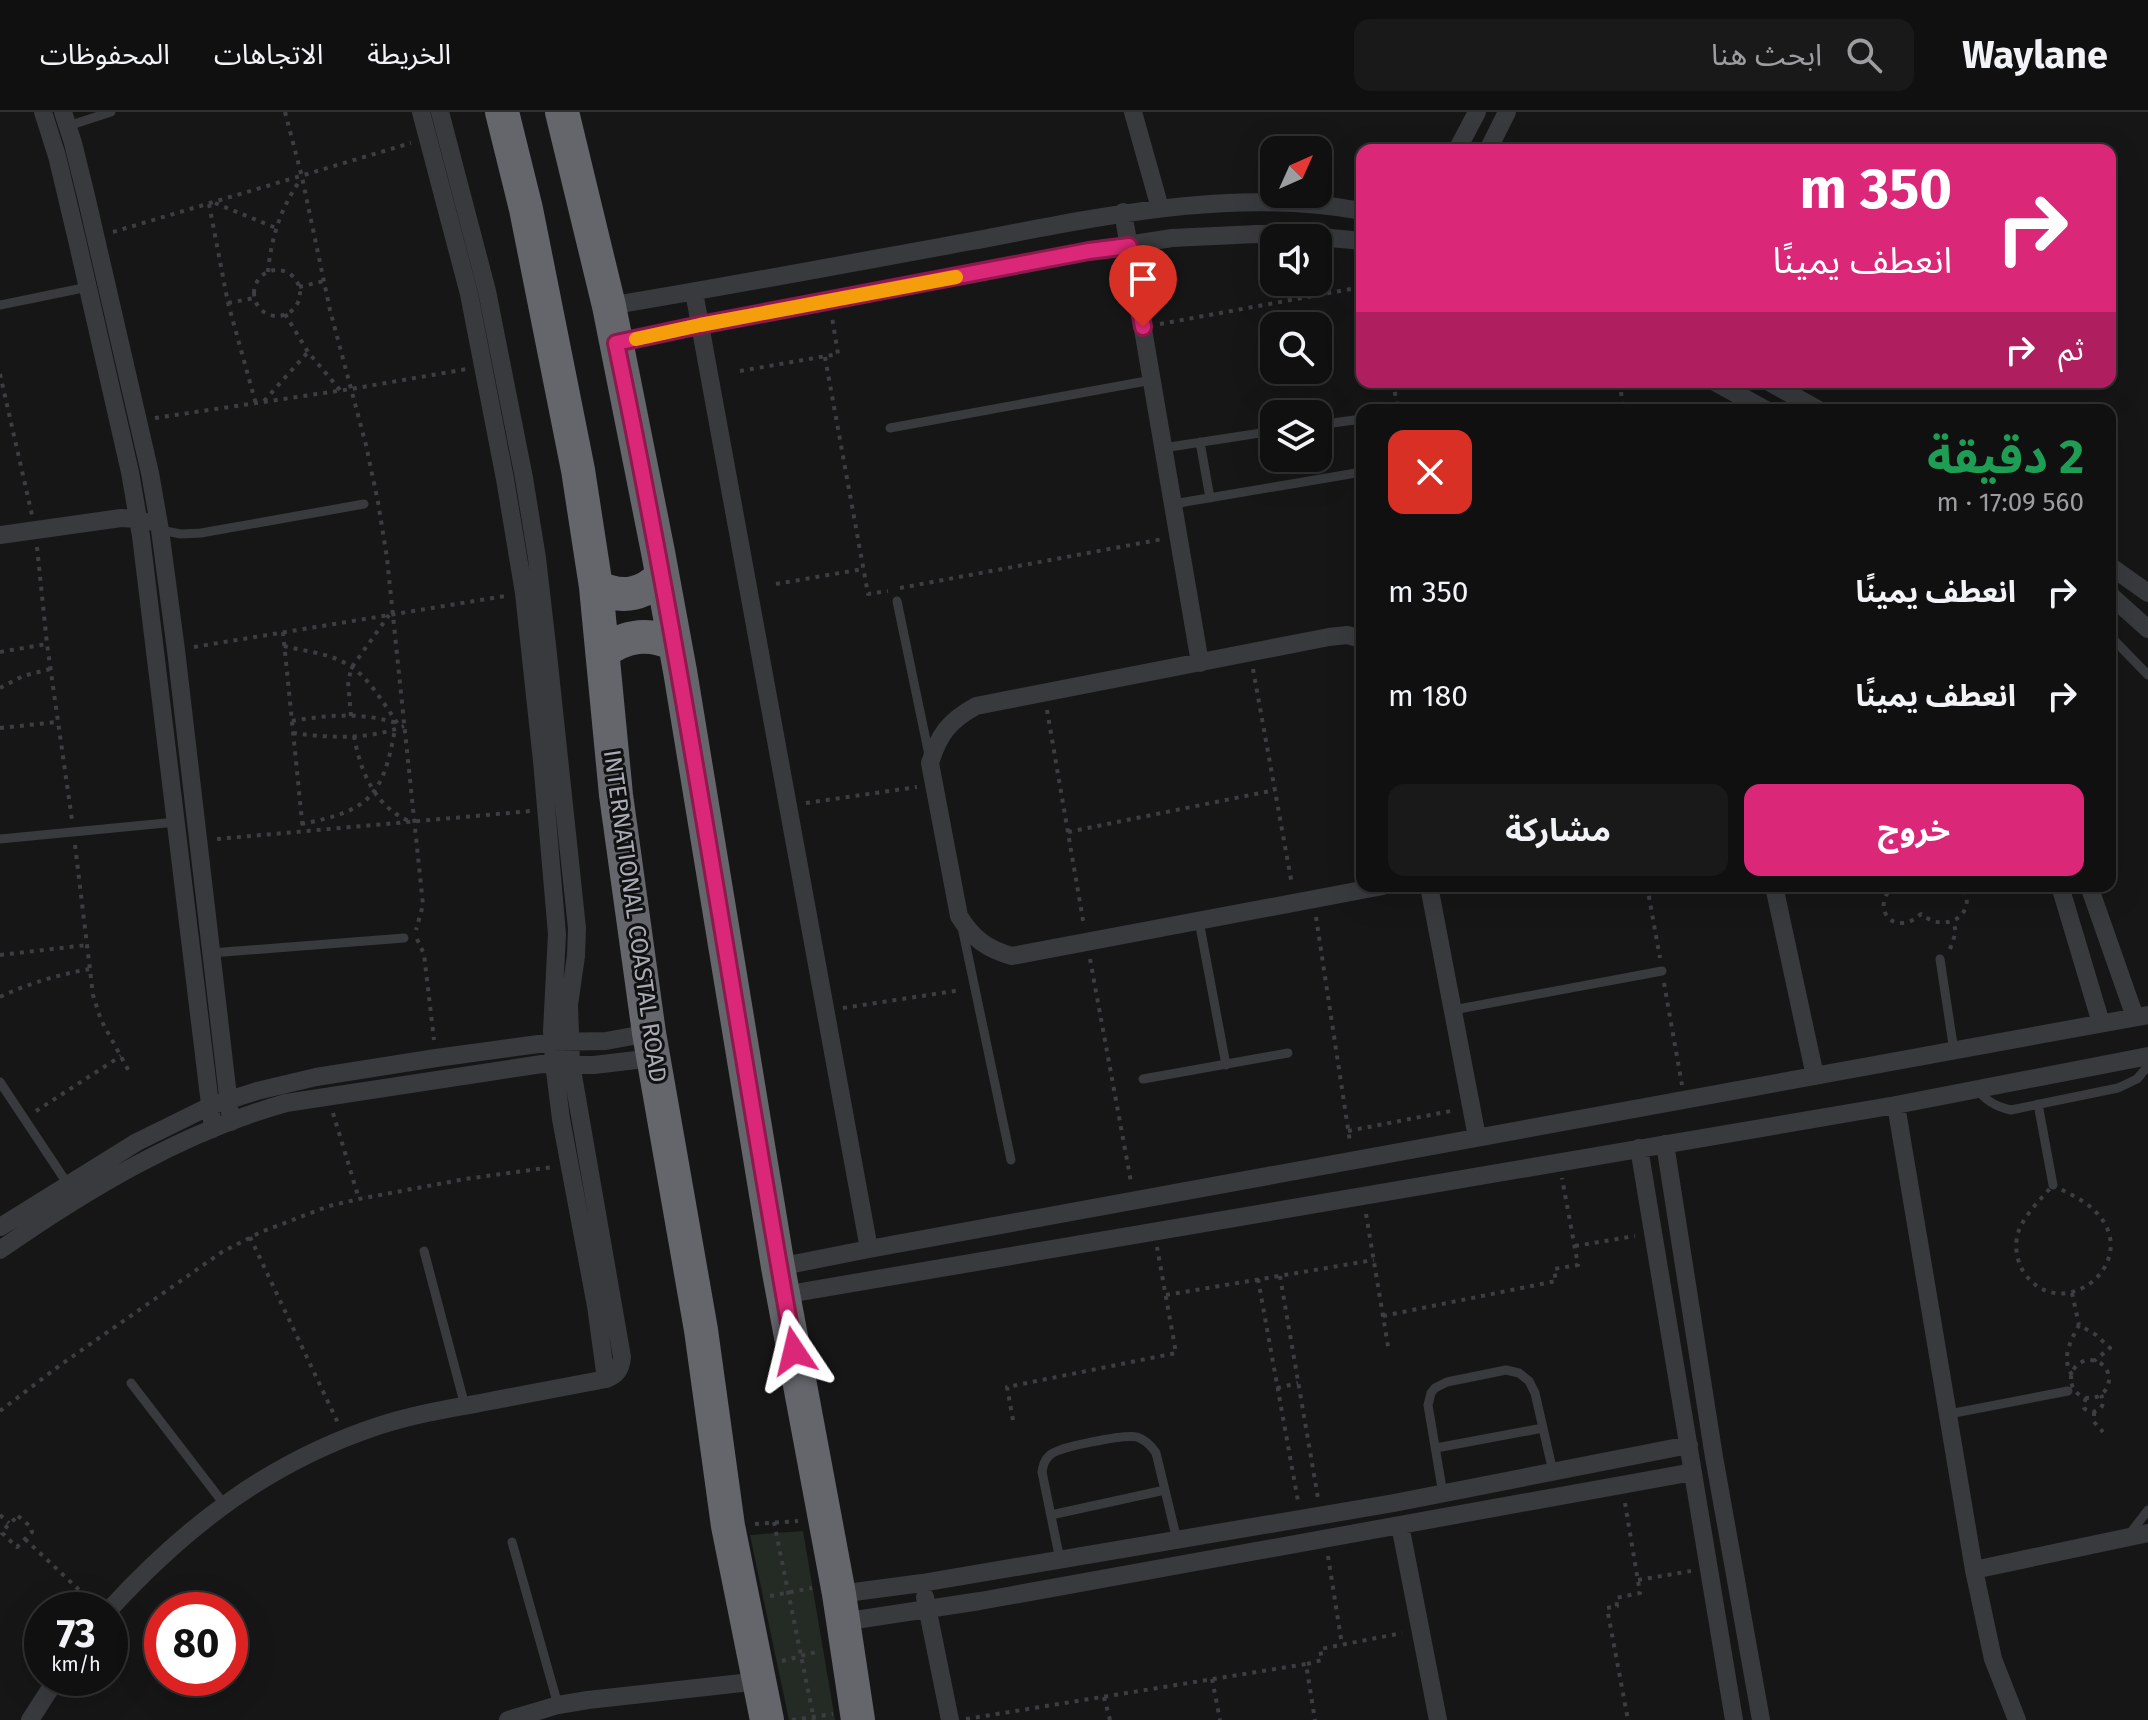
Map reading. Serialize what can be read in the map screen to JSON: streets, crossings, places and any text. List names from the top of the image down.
{
  "streets": {
    "highway": ["INTERNATIONAL COASTAL ROAD"]
  },
  "north": "top right",
  "page": {
    "header": "Waylane",
    "search": "ابحث هنا",
    "nav": ["الخريطة", "الاتجاهات", "المحفوظات"],
    "turn": ["350 m", "انعطف يمينًا"],
    "then": "ثم",
    "heading": ["2 دقيقة", "560 m · 17:09"],
    "list": [
      {
        "name": "انعطف يمينًا",
        "value": "350 m"
      },
      {
        "name": "انعطف يمينًا",
        "value": "180 m"
      }
    ],
    "buttons": ["خروج", "مشاركة"],
    "speed": "73 km/h",
    "limit": "80"
  }
}
